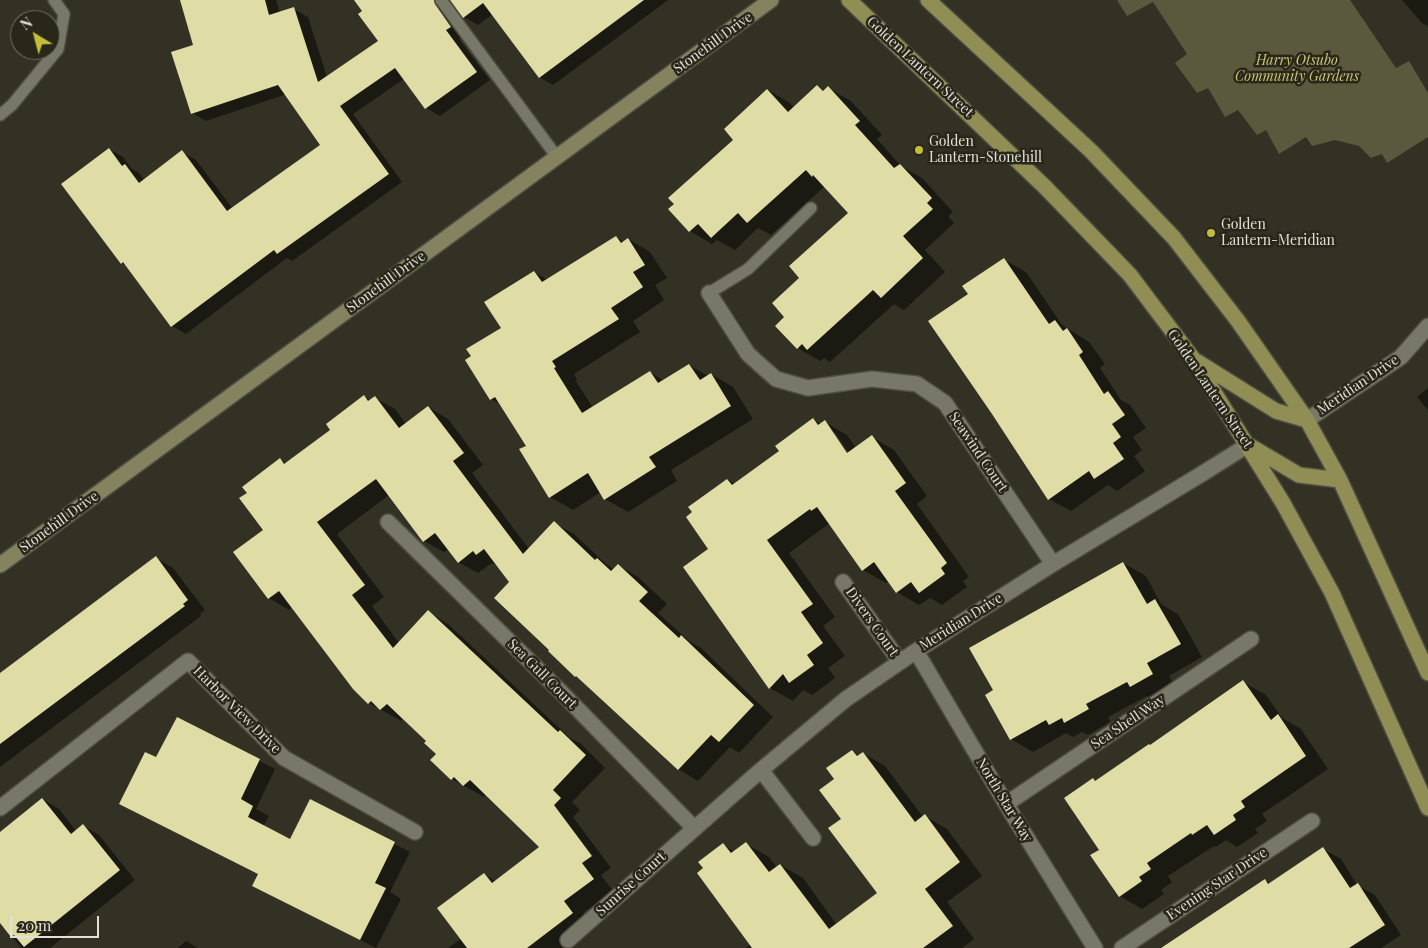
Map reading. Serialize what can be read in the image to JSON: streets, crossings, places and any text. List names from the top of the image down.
{
  "streets": {
    "main road": ["Stonehill Drive", "Golden Lantern Street"],
    "street": [
      "Meridian Drive",
      "Seawind Court",
      "Divers Court",
      "Sea Gull Court",
      "Harbor View Drive",
      "Sea Shell Way",
      "North Star Way",
      "Sunrise Court",
      "Evening Star Drive"
    ]
  },
  "crossings": [
    ["Golden Lantern Street", "Meridian Drive"],
    ["Meridian Drive", "Seawind Court"],
    ["Meridian Drive", "Divers Court"],
    ["Meridian Drive", "Sea Gull Court"],
    ["Meridian Drive", "North Star Way"],
    ["Meridian Drive", "Sunrise Court"],
    ["Sea Gull Court", "Sunrise Court"],
    ["Sea Shell Way", "North Star Way"]
  ],
  "parks": ["Harry Otsubo Community Gardens"],
  "places": ["Golden Lantern-Stonehill", "Golden Lantern-Meridian"],
  "scale_bar": "20 m",
  "north": "top left"
}
